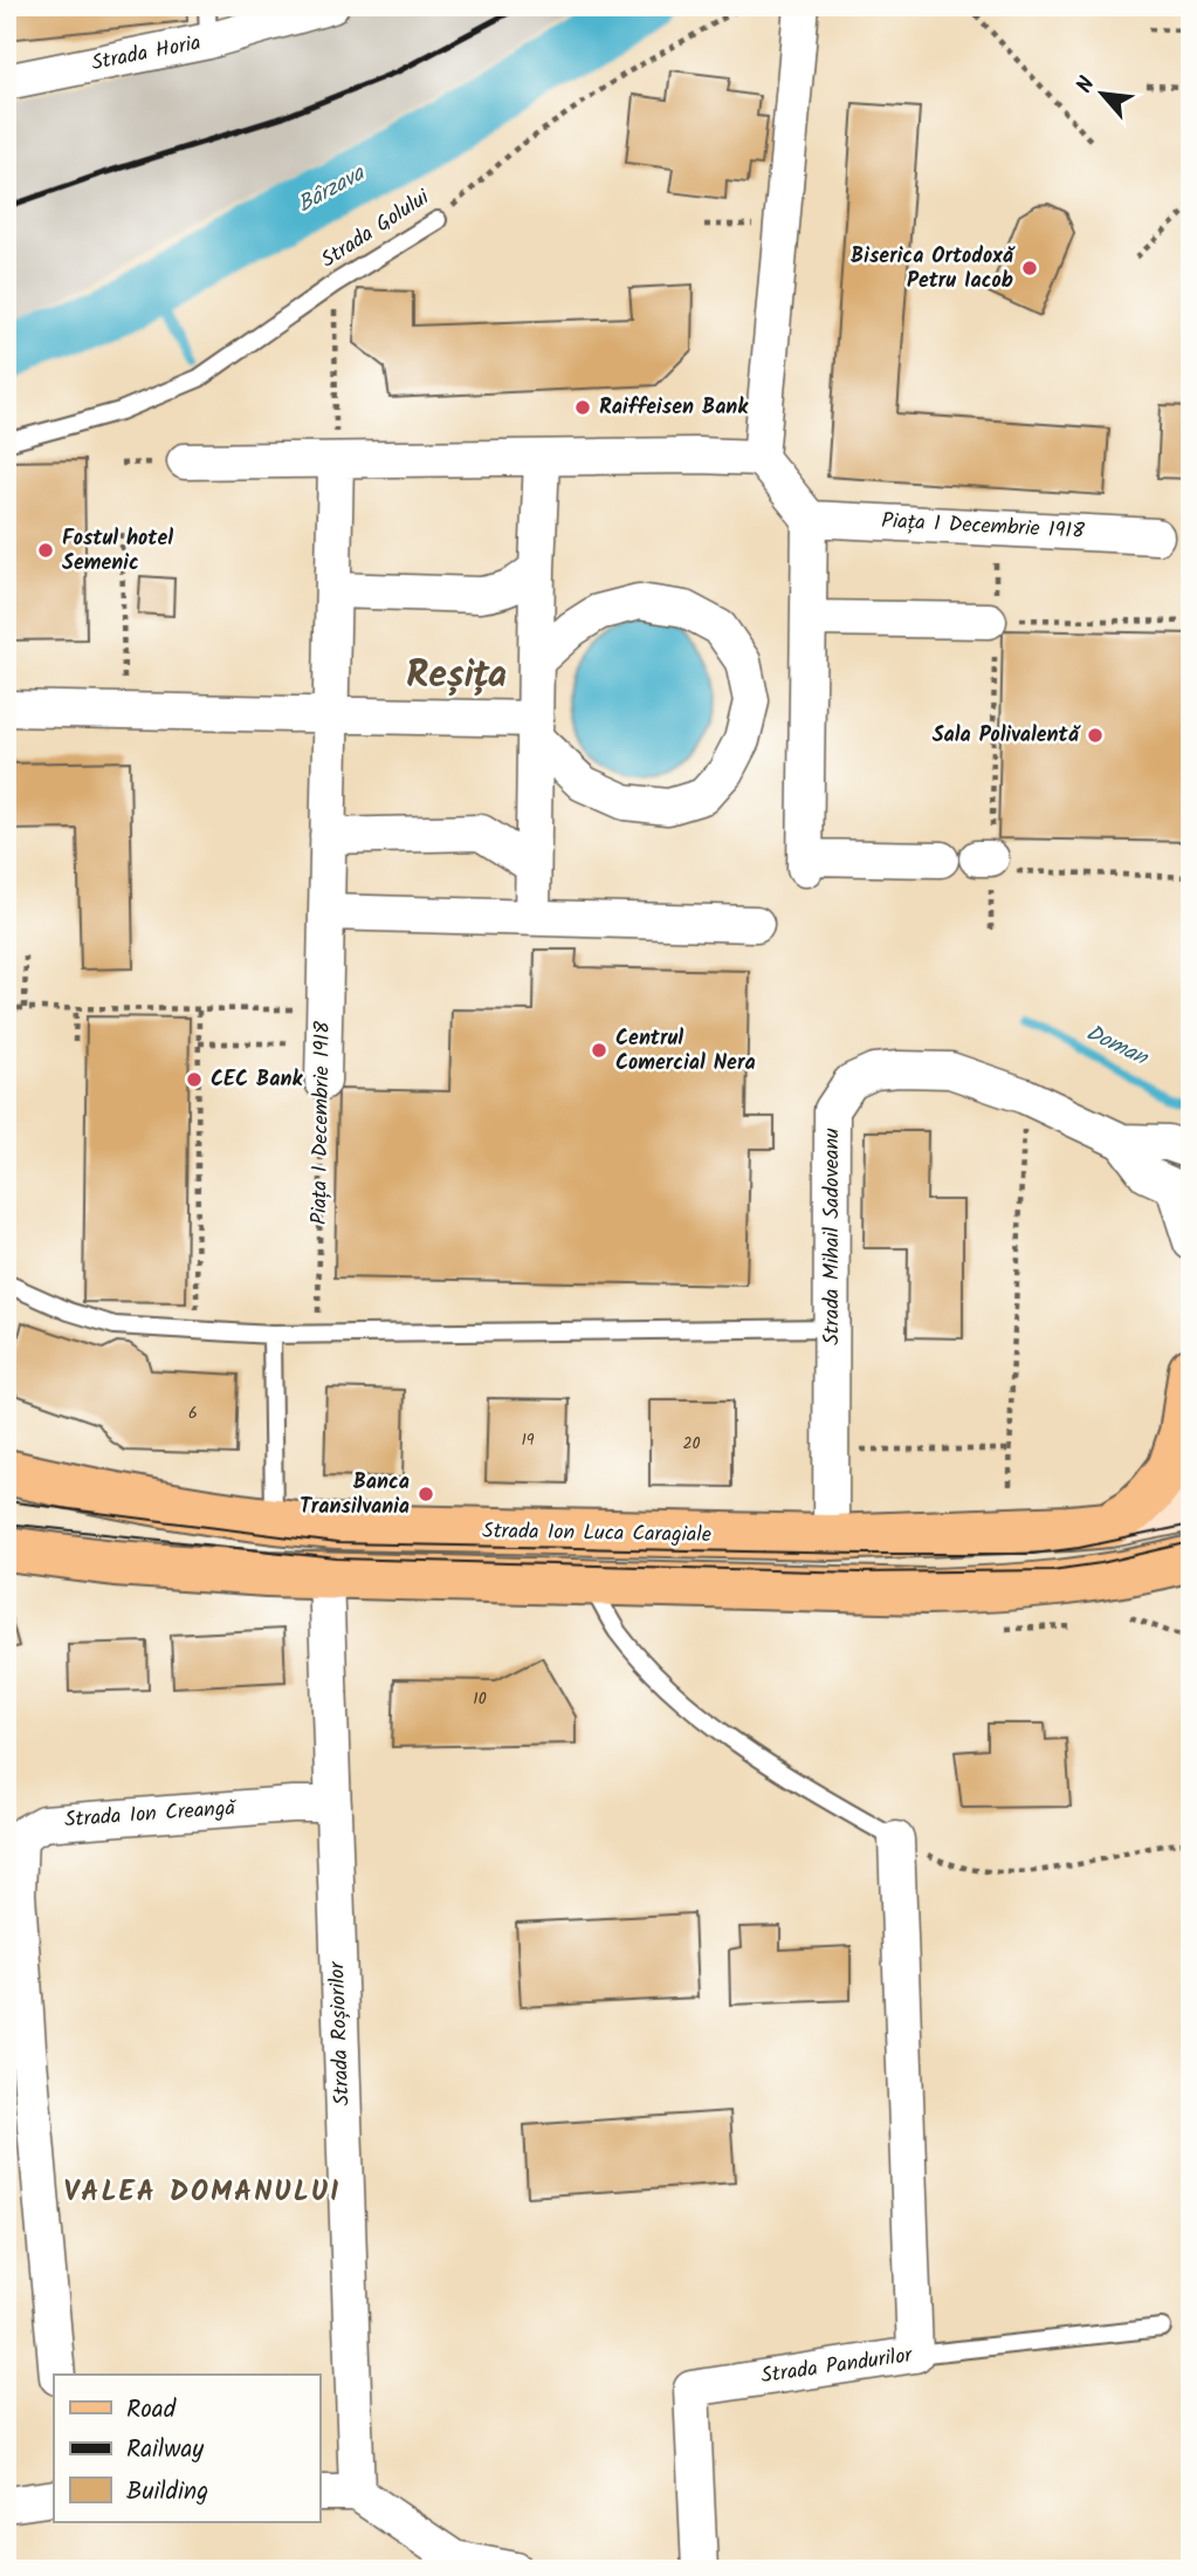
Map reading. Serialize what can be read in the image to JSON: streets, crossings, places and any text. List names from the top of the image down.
{
  "streets": {
    "main road": ["Strada Ion Luca Caragiale"],
    "street": [
      "Strada Horia",
      "Piața 1 Decembrie 1918",
      "Strada Mihail Sadoveanu",
      "Strada Ion Creangă",
      "Strada Roșiorilor",
      "Strada Pandurilor"
    ],
    "lane": ["Strada Golului"]
  },
  "crossings": [
    ["Strada Mihail Sadoveanu", "Strada Ion Luca Caragiale"],
    ["Strada Ion Creangă", "Strada Roșiorilor"]
  ],
  "districts": ["Reșița", "VALEA DOMANULUI"],
  "water": ["Bârzava", "Doman"],
  "places": [
    "Biserica Ortodoxă Petru Iacob",
    "Raiffeisen Bank",
    "Fostul hotel Semenic",
    "Sala Polivalentă",
    "Centrul Comercial Nera",
    "CEC Bank",
    "Banca Transilvania"
  ],
  "house_numbers": [
    "6",
    "19",
    "20",
    "10"
  ],
  "legend": ["Road", "Railway", "Building"],
  "north": "top left"
}
